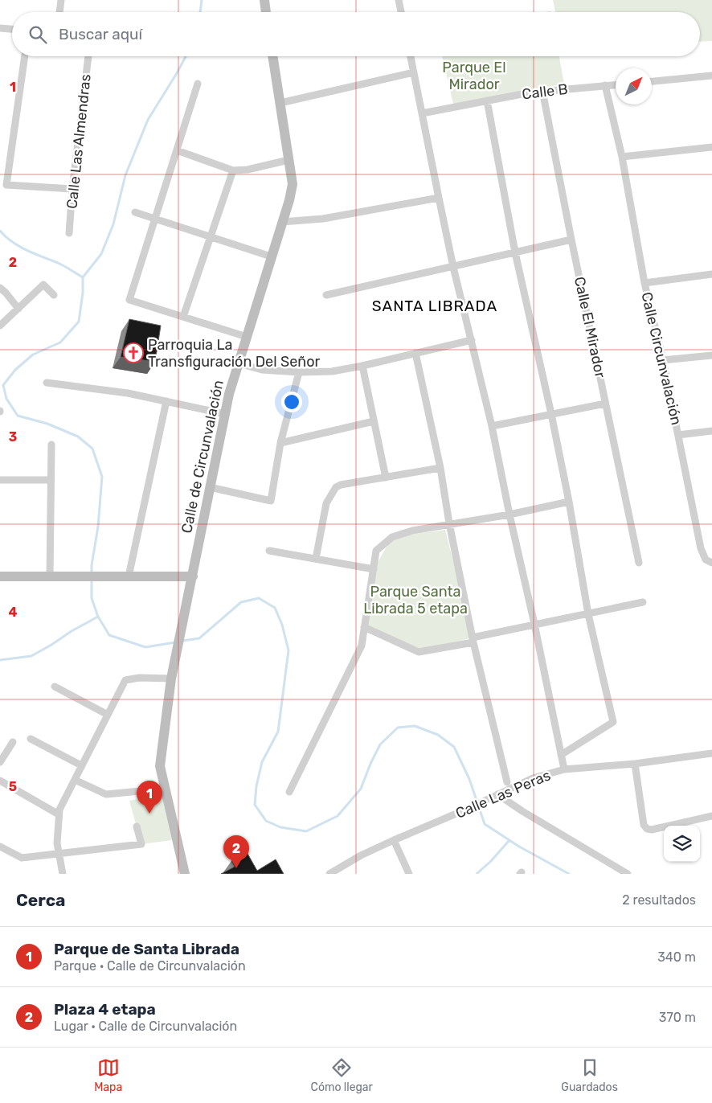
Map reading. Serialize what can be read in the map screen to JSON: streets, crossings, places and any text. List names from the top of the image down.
{
  "streets": {
    "street": [
      "Calle B",
      "Calle Las Almendras",
      "Calle El Mirador",
      "Calle Circunvalación",
      "Calle de Circunvalación",
      "Calle Las Peras"
    ]
  },
  "crossings": [
    ["Calle B", "Calle El Mirador"],
    ["Calle B", "Calle Circunvalación"]
  ],
  "districts": ["SANTA LIBRADA"],
  "parks": ["Parque El Mirador", "Parque Santa Librada 5 etapa"],
  "places": {
    "church": ["Parroquia La Transfiguración Del Señor"]
  },
  "north": "top right",
  "page": {
    "search": "Buscar aquí",
    "pins": ["1", "2"],
    "heading": ["Cerca", "2 resultados"],
    "list": [
      {
        "mark": "1",
        "name": "Parque de Santa Librada",
        "note": "Parque · Calle de Circunvalación",
        "value": "340 m"
      },
      {
        "mark": "2",
        "name": "Plaza 4 etapa",
        "note": "Lugar · Calle de Circunvalación",
        "value": "370 m"
      }
    ],
    "nav": ["Mapa", "Cómo llegar", "Guardados"]
  },
  "grid": {
    "rows": [
      "1",
      "2",
      "3",
      "4",
      "5"
    ]
  }
}
